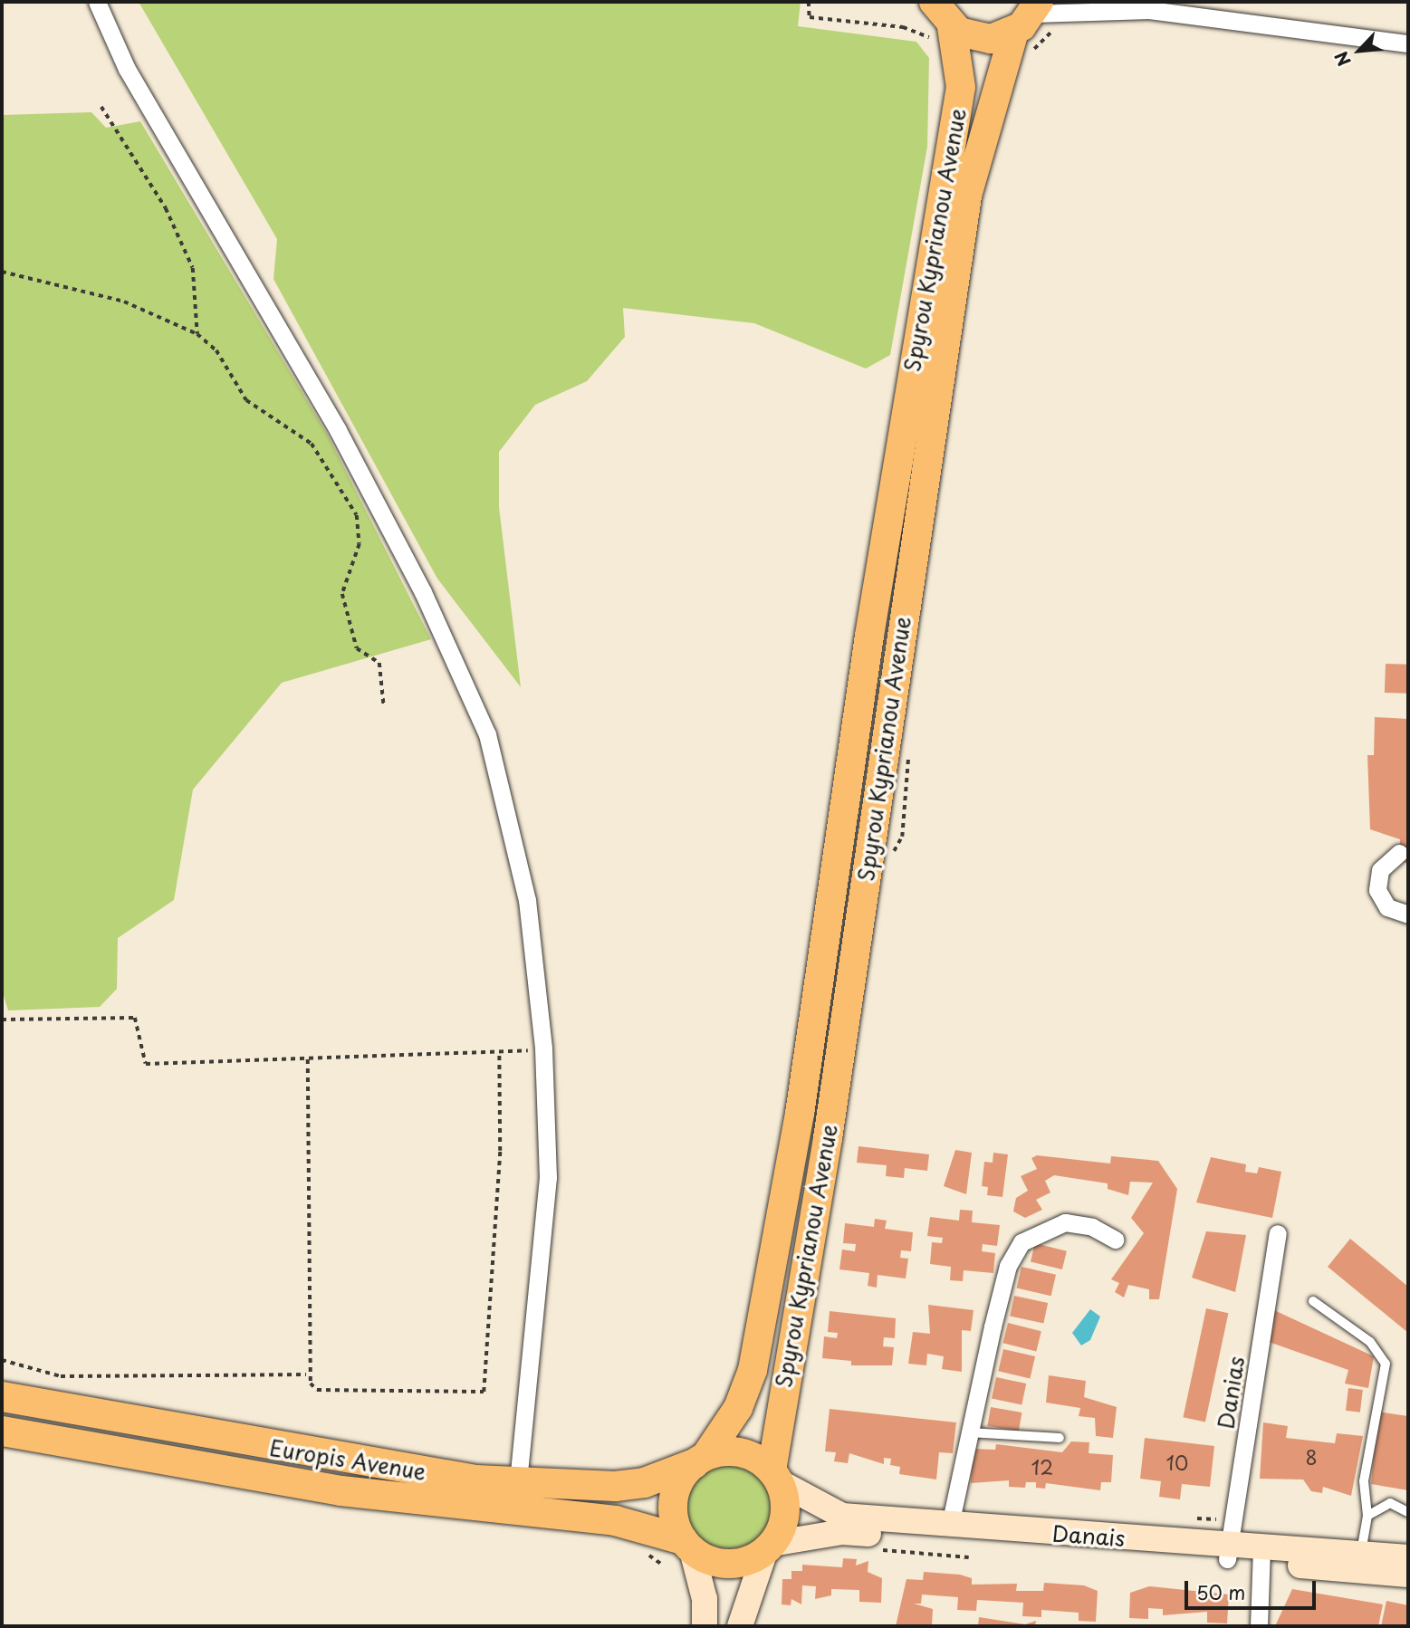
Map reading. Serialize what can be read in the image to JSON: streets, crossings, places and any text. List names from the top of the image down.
{
  "streets": {
    "highway": ["Europis Avenue"],
    "main road": ["Spyrou Kyprianou Avenue", "Danais"],
    "street": ["Danias"]
  },
  "crossings": [
    ["Spyrou Kyprianou Avenue", "Europis Avenue"],
    ["Spyrou Kyprianou Avenue", "Danais"],
    ["Danias", "Danais"],
    ["Europis Avenue", "Danais"]
  ],
  "house_numbers": ["8", "10", "12"],
  "scale_bar": "50 m",
  "north": "bottom left"
}
